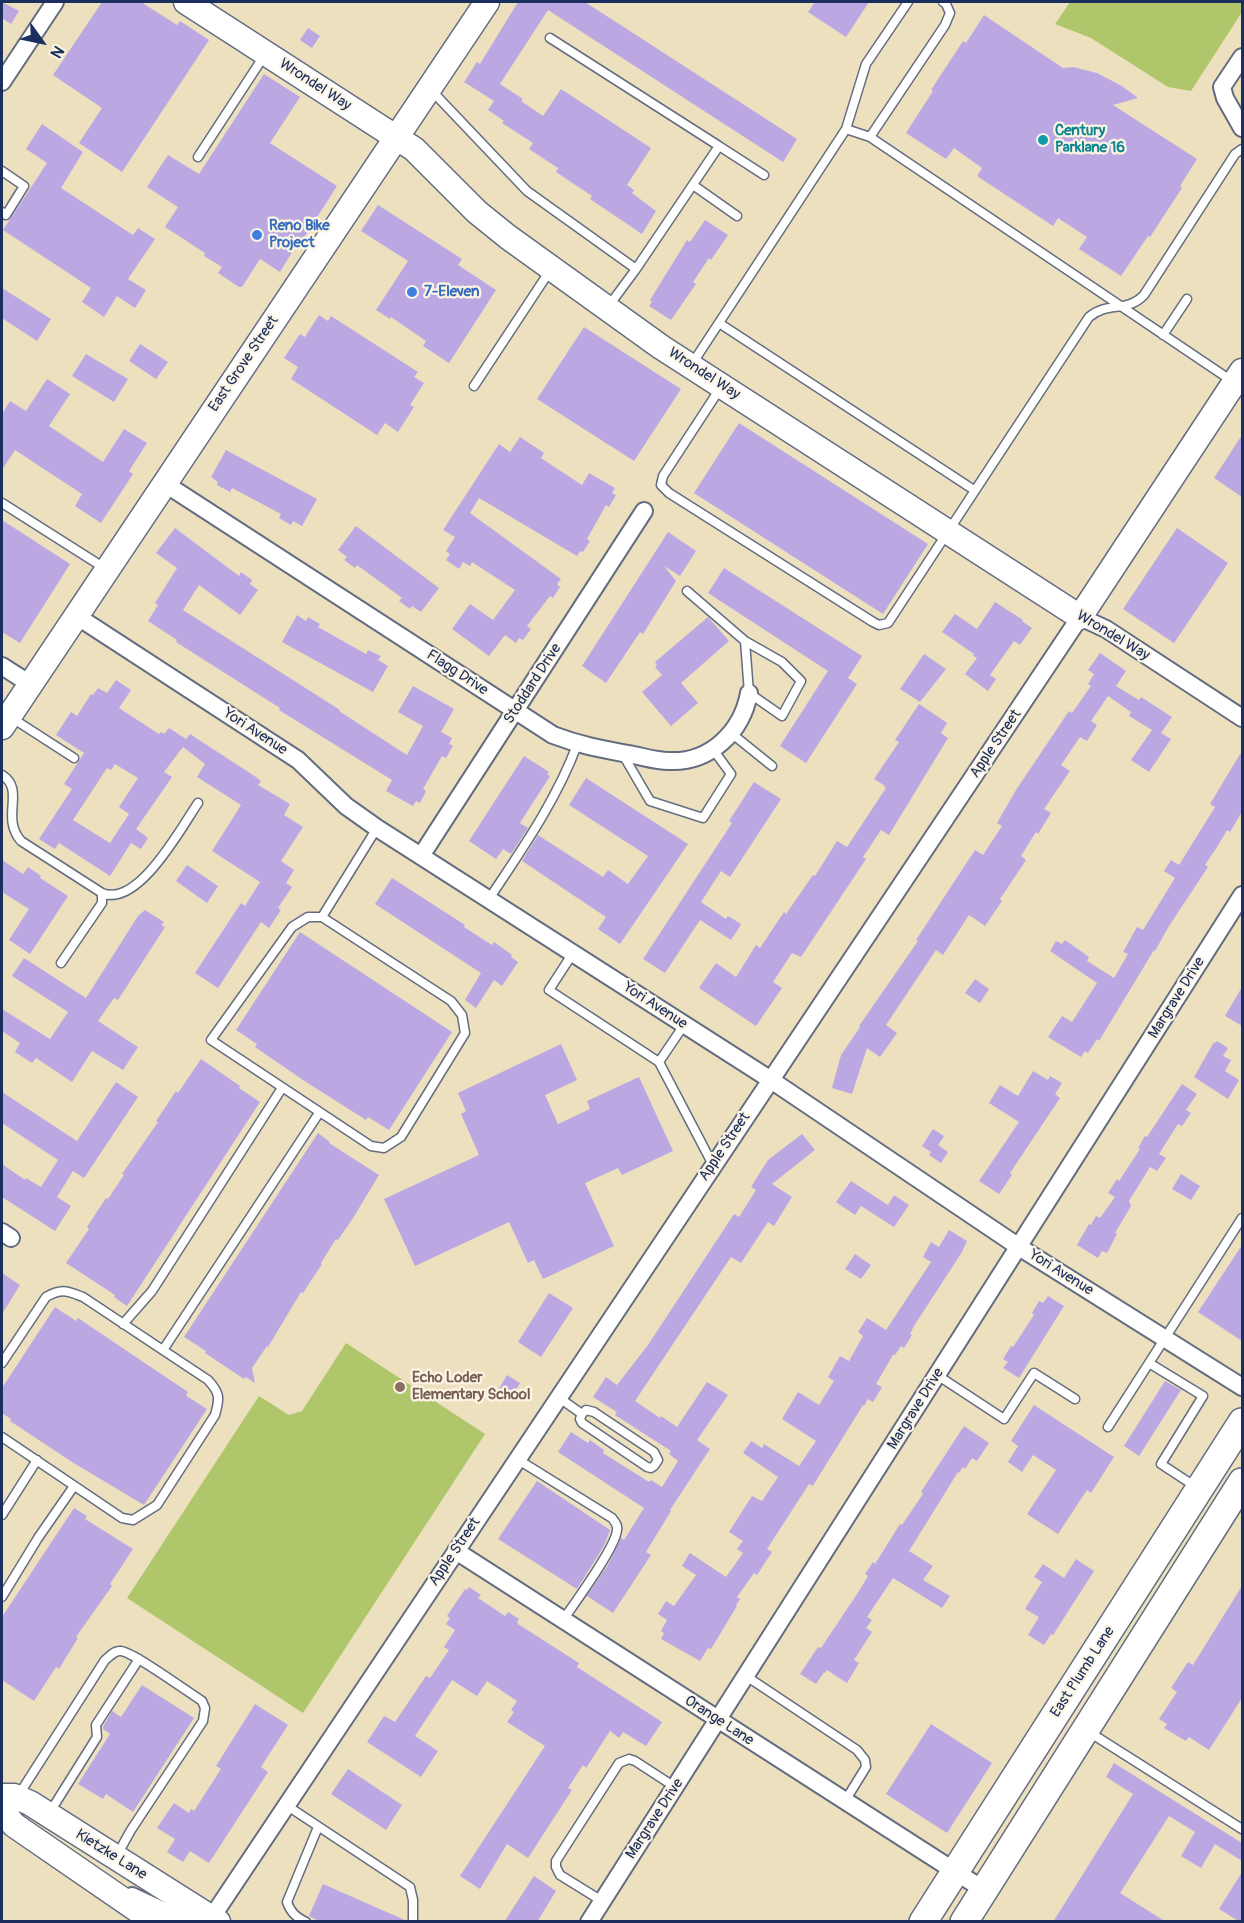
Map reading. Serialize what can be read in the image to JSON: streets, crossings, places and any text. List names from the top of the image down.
{
  "streets": {
    "main road": ["East Plumb Lane"],
    "street": [
      "Wrondel Way",
      "East Grove Street",
      "Flagg Drive",
      "Stoddard Drive",
      "Yori Avenue",
      "Apple Street",
      "Margrave Drive",
      "Orange Lane",
      "Kietzke Lane"
    ]
  },
  "crossings": [
    ["Wrondel Way", "East Grove Street"],
    ["Wrondel Way", "Apple Street"],
    ["East Grove Street", "Flagg Drive"],
    ["East Grove Street", "Yori Avenue"],
    ["Flagg Drive", "Stoddard Drive"],
    ["Stoddard Drive", "Yori Avenue"],
    ["Yori Avenue", "Apple Street"],
    ["Yori Avenue", "Margrave Drive"],
    ["Apple Street", "Orange Lane"],
    ["Apple Street", "Kietzke Lane"],
    ["Margrave Drive", "Orange Lane"],
    ["East Plumb Lane", "Orange Lane"]
  ],
  "places": [
    "Century Parklane 16",
    "Reno Bike Project",
    "7-Eleven",
    "Echo Loder Elementary School"
  ],
  "north": "bottom right"
}
